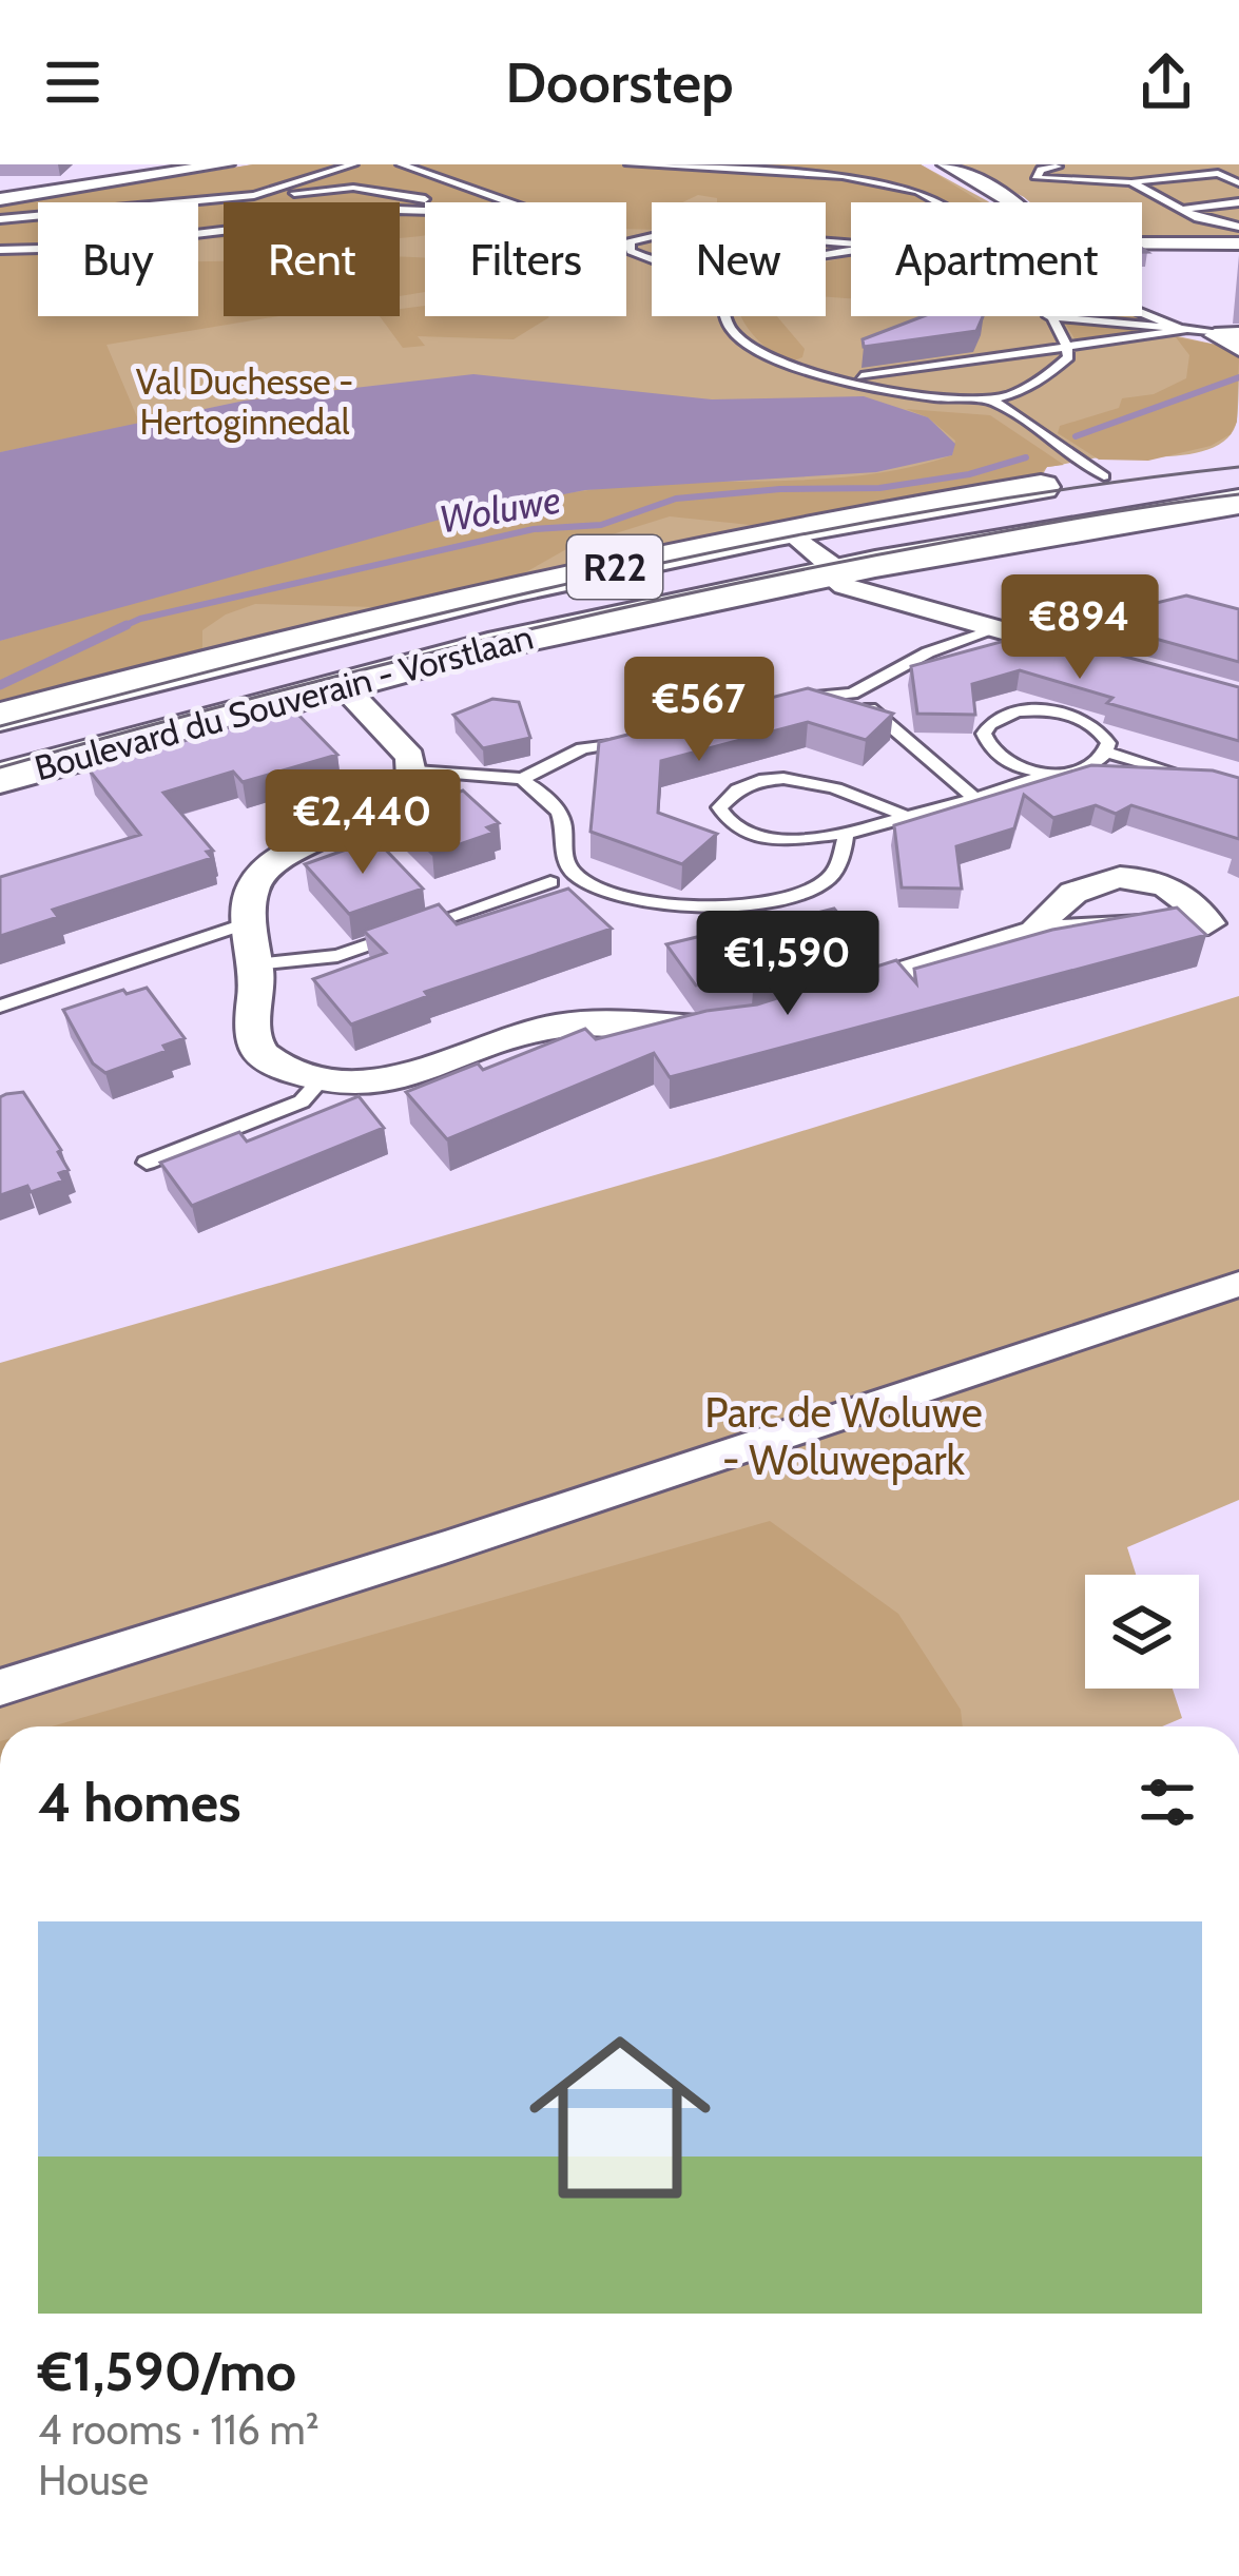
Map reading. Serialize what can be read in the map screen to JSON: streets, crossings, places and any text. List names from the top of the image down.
{
  "streets": {
    "main road": ["R22", "Boulevard du Souverain - Vorstlaan"]
  },
  "water": ["Woluwe"],
  "parks": ["Val Duchesse - Hertoginnedal", "Parc de Woluwe - Woluwepark"],
  "page": {
    "header": "Doorstep",
    "chip": [
      "Buy",
      "Rent",
      "Filters",
      "New",
      "Apartment"
    ],
    "price": [
      "€894",
      "€567",
      "€2,440",
      "€1,590"
    ],
    "heading": "4 homes",
    "list": [
      {
        "name": "€1,590/mo",
        "note": "4 rooms · 116 m² · House"
      }
    ]
  }
}
